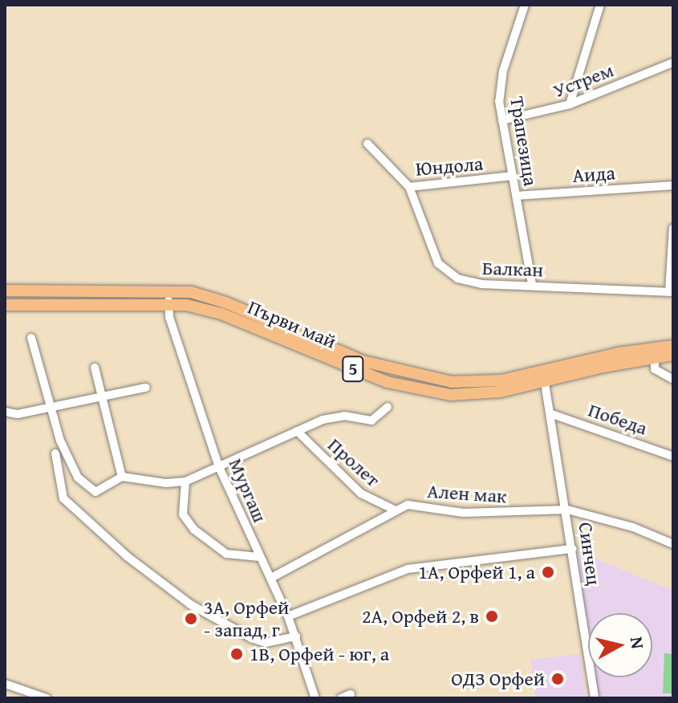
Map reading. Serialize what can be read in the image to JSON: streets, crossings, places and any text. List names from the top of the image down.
{
  "streets": {
    "main road": ["Първи май", "5"],
    "street": [
      "Устрем",
      "Трапезица",
      "Юндола",
      "Аида",
      "Балкан",
      "Победа",
      "Пролет",
      "Мургаш",
      "Ален мак",
      "Синчец"
    ]
  },
  "crossings": [
    ["Устрем", "Трапезица"],
    ["Трапезица", "Юндола"],
    ["Трапезица", "Аида"],
    ["Трапезица", "Балкан"],
    ["Юндола", "Балкан"],
    ["Първи май", "Мургаш"],
    ["Първи май", "Синчец"],
    ["Победа", "Синчец"],
    ["Пролет", "Мургаш"],
    ["Пролет", "Ален мак"],
    ["Мургаш", "Ален мак"],
    ["Ален мак", "Синчец"]
  ],
  "places": [
    "1А, Орфей 1, а",
    "2А, Орфей 2, в",
    "3А, Орфей - запад, г",
    "1В, Орфей - юг, а",
    "ОДЗ Орфей"
  ],
  "north": "right"
}
